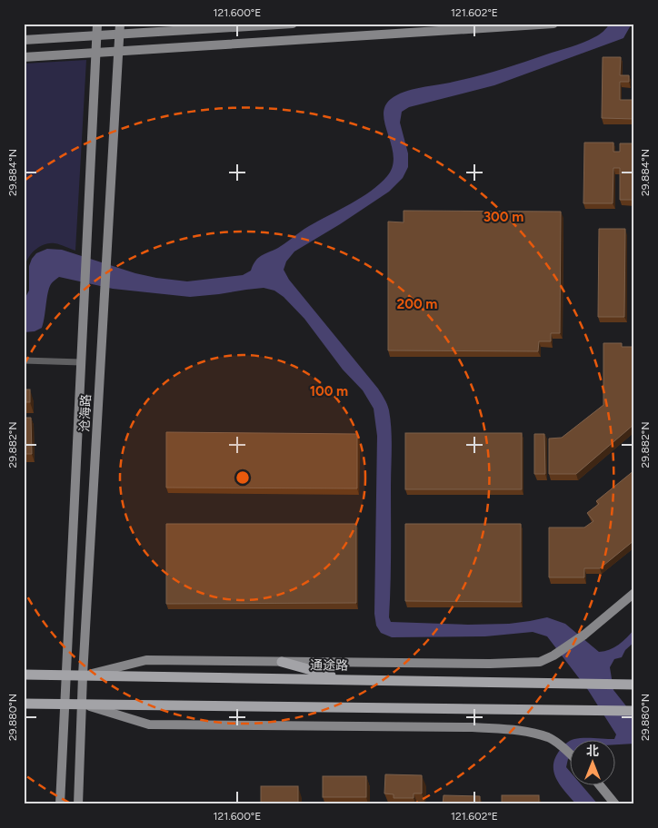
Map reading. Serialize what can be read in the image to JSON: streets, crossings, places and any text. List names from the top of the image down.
{
  "streets": {
    "main road": ["沧海路", "通途路"]
  },
  "crossings": [
    ["沧海路", "通途路"]
  ],
  "north": "top",
  "coordinates": [
    "121.600°E",
    "121.602°E",
    "29.884°N",
    "29.882°N",
    "29.880°N"
  ],
  "rings": ["300 m", "200 m", "100 m"]
}
